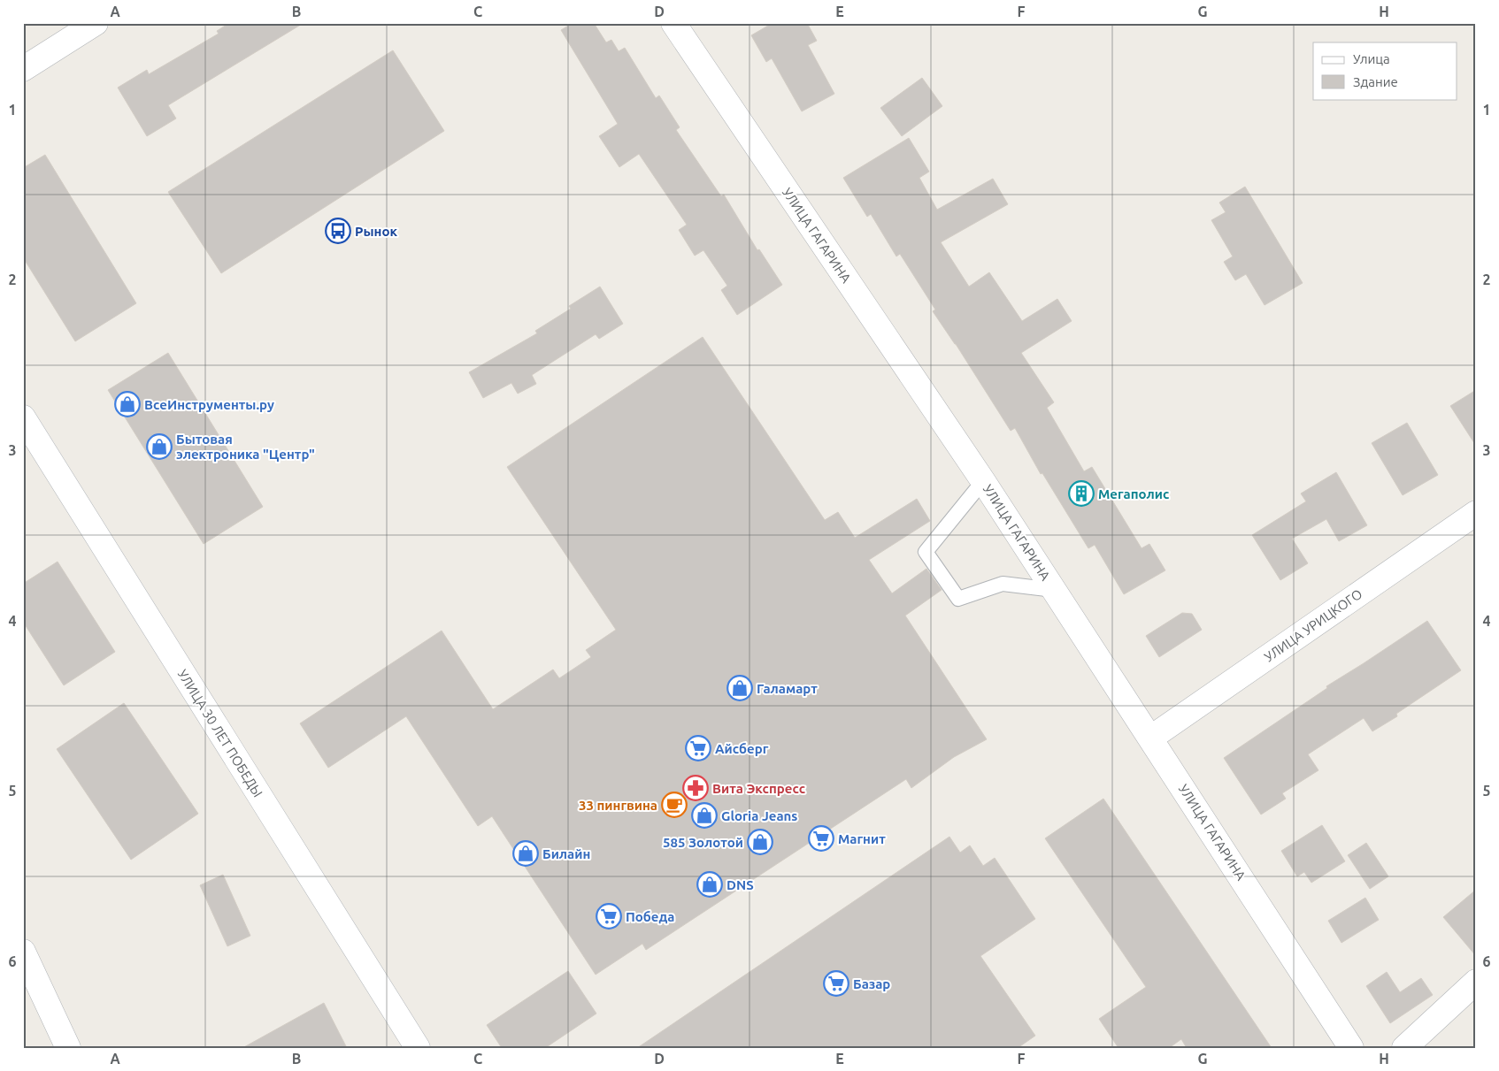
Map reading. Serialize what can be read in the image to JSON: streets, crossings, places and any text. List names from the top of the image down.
{
  "streets": {
    "street": ["УЛИЦА ГАГАРИНА", "УЛИЦА УРИЦКОГО", "УЛИЦА 30 ЛЕТ ПОБЕДЫ"]
  },
  "crossings": [
    ["УЛИЦА ГАГАРИНА", "УЛИЦА УРИЦКОГО"]
  ],
  "places": {
    "bus stop": ["Рынок"],
    "shop": [
      "ВсеИнструменты.ру",
      "Бытовая электроника \"Центр\"",
      "Галамарт",
      "Gloria Jeans",
      "585 Золотой",
      "Билайн",
      "DNS"
    ],
    "building": ["Мегаполис"],
    "supermarket": [
      "Айсберг",
      "Магнит",
      "Победа",
      "Базар"
    ],
    "pharmacy": ["Вита Экспресс"],
    "cafe": ["33 пингвина"]
  },
  "legend": ["Улица", "Здание"],
  "grid": {
    "columns": [
      "A",
      "B",
      "C",
      "D",
      "E",
      "F",
      "G",
      "H"
    ],
    "rows": [
      "1",
      "2",
      "3",
      "4",
      "5",
      "6"
    ]
  }
}
